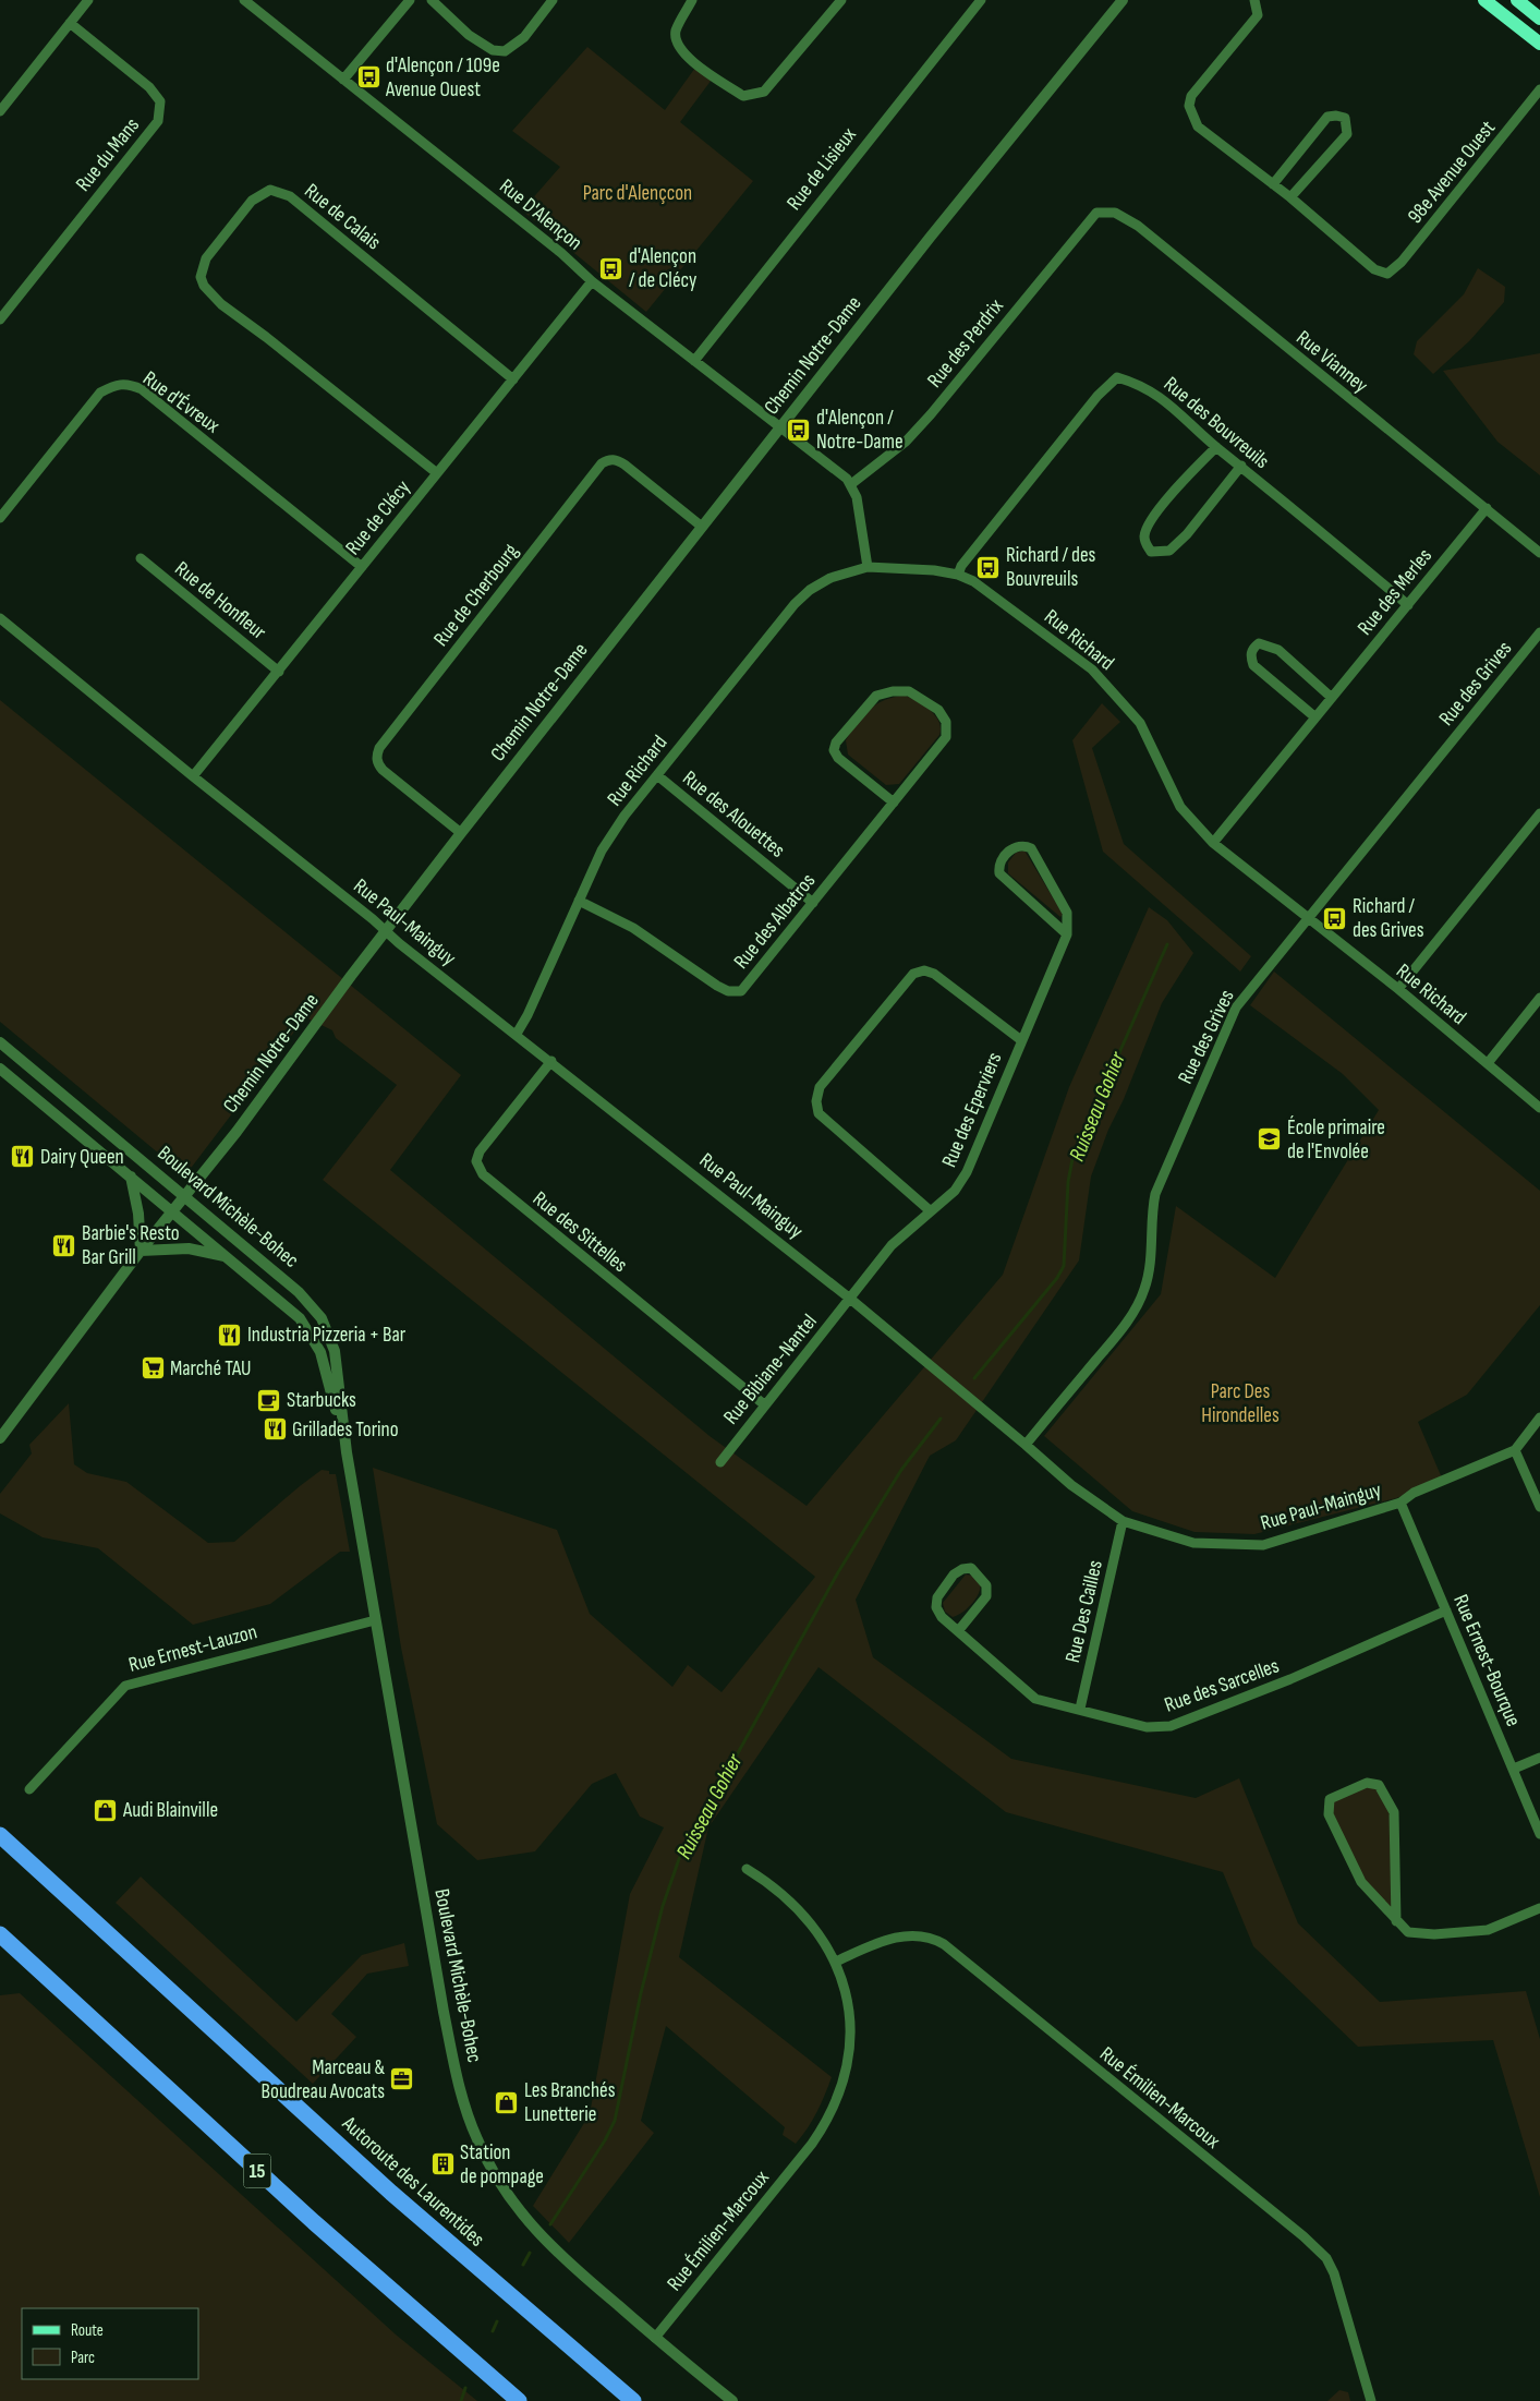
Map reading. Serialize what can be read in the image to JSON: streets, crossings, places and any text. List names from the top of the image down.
{
  "streets": {
    "highway": ["15", "Autoroute des Laurentides"],
    "street": [
      "Rue du Mans",
      "Rue de Lisieux",
      "98e Avenue Ouest",
      "Rue D'Alençon",
      "Rue de Calais",
      "Rue des Perdrix",
      "Chemin Notre-Dame",
      "Rue Vianney",
      "Rue d'Évreux",
      "Rue des Bouvreuils",
      "Rue de Clécy",
      "Rue des Merles",
      "Rue de Cherbourg",
      "Rue de Honfleur",
      "Rue Richard",
      "Rue des Grives",
      "Rue des Alouettes",
      "Rue des Albatros",
      "Rue Paul-Mainguy",
      "Rue des Eperviers",
      "Boulevard Michèle-Bohec",
      "Rue des Sittelles",
      "Rue Bibiane-Nantel",
      "Rue Des Cailles",
      "Rue Ernest-Lauzon",
      "Rue Ernest-Bourque",
      "Rue des Sarcelles",
      "Rue Émilien-Marcoux"
    ]
  },
  "crossings": [
    ["Rue de Lisieux", "Rue D'Alençon"],
    ["Rue D'Alençon", "Rue des Perdrix"],
    ["Rue D'Alençon", "Chemin Notre-Dame"],
    ["Rue D'Alençon", "Rue de Clécy"],
    ["Rue de Calais", "Rue de Clécy"],
    ["Rue des Perdrix", "Rue Vianney"],
    ["Chemin Notre-Dame", "Rue de Cherbourg"],
    ["Chemin Notre-Dame", "Rue Paul-Mainguy"],
    ["Chemin Notre-Dame", "Boulevard Michèle-Bohec"],
    ["Rue Vianney", "Rue des Merles"],
    ["Rue d'Évreux", "Rue de Clécy"],
    ["Rue des Bouvreuils", "Rue des Merles"],
    ["Rue des Bouvreuils", "Rue Richard"],
    ["Rue de Clécy", "Rue de Honfleur"],
    ["Rue de Clécy", "Rue Paul-Mainguy"],
    ["Rue des Merles", "Rue Richard"],
    ["Rue Richard", "Rue des Grives"],
    ["Rue Richard", "Rue des Alouettes"],
    ["Rue Richard", "Rue des Albatros"],
    ["Rue Richard", "Rue Paul-Mainguy"],
    ["Rue des Grives", "Rue Paul-Mainguy"],
    ["Rue des Alouettes", "Rue des Albatros"],
    ["Rue Paul-Mainguy", "Rue des Eperviers"],
    ["Rue Paul-Mainguy", "Rue des Sittelles"],
    ["Rue Paul-Mainguy", "Rue Bibiane-Nantel"],
    ["Rue Paul-Mainguy", "Rue Des Cailles"],
    ["Rue Paul-Mainguy", "Rue Ernest-Bourque"],
    ["Rue des Eperviers", "Rue Bibiane-Nantel"],
    ["Boulevard Michèle-Bohec", "Rue Ernest-Lauzon"],
    ["Boulevard Michèle-Bohec", "Rue Émilien-Marcoux"],
    ["Rue des Sittelles", "Rue Bibiane-Nantel"],
    ["Rue Des Cailles", "Rue des Sarcelles"],
    ["Rue Ernest-Bourque", "Rue des Sarcelles"]
  ],
  "water": ["Ruisseau Gohier"],
  "parks": ["Parc d'Alençcon", "Parc Des Hirondelles"],
  "places": {
    "bus stop": [
      "d'Alençon / 109e Avenue Ouest",
      "d'Alençon / de Clécy",
      "d'Alençon / Notre-Dame",
      "Richard / des Bouvreuils",
      "Richard / des Grives"
    ],
    "school or university": ["École primaire de l'Envolée"],
    "restaurant": [
      "Dairy Queen",
      "Barbie's Resto Bar Grill",
      "Industria Pizzeria + Bar",
      "Grillades Torino"
    ],
    "supermarket": ["Marché TAU"],
    "cafe": ["Starbucks"],
    "shop": ["Audi Blainville", "Les Branchés Lunetterie"],
    "office": ["Marceau & Boudreau Avocats"],
    "building": ["Station de pompage"]
  },
  "legend": ["Route", "Parc"]
}
